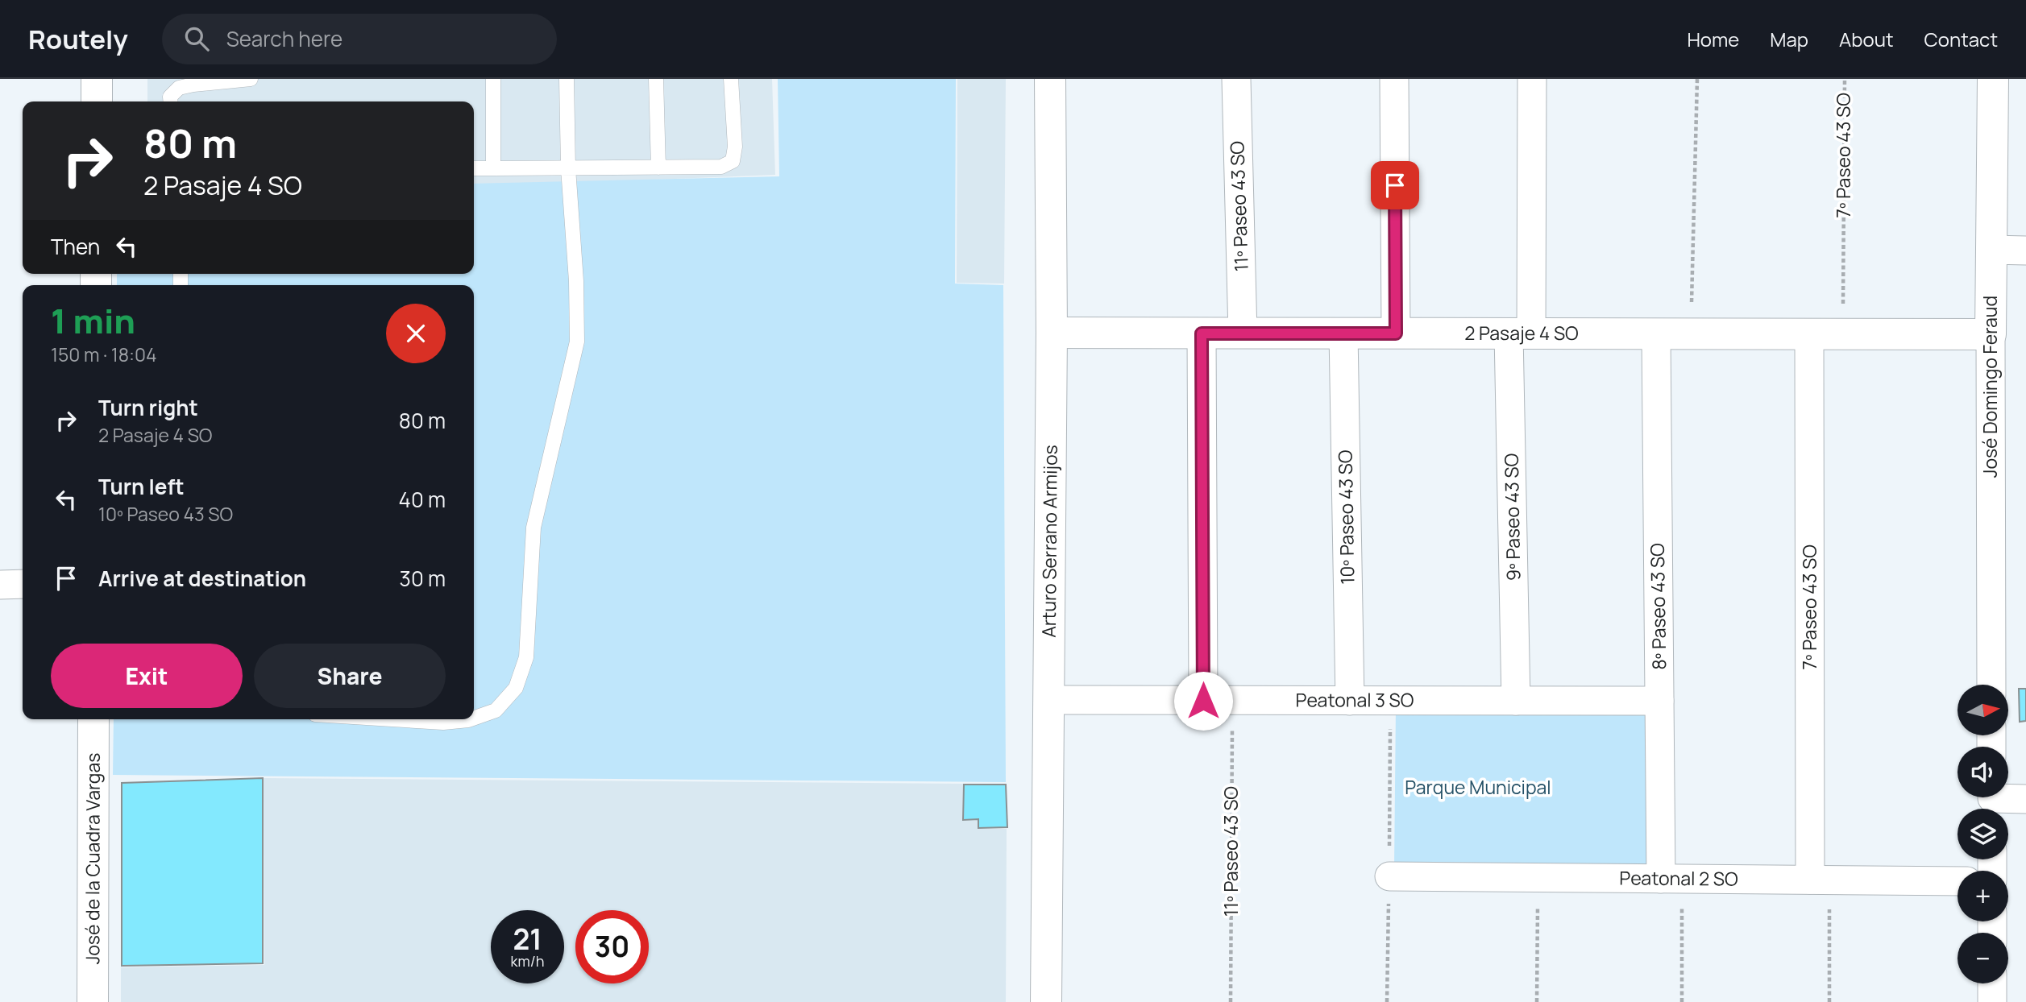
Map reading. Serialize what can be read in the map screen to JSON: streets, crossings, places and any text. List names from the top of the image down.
{
  "streets": {
    "street": [
      "7º Paseo 43 SO",
      "11º Paseo 43 SO",
      "2 Pasaje 4 SO",
      "José Domingo Feraud",
      "10º Paseo 43 SO",
      "9º Paseo 43 SO",
      "Arturo Serrano Armijos",
      "8º Paseo 43 SO",
      "Peatonal 3 SO",
      "José de la Cuadra Vargas",
      "Peatonal 2 SO"
    ]
  },
  "crossings": [
    ["7º Paseo 43 SO", "2 Pasaje 4 SO"],
    ["7º Paseo 43 SO", "Peatonal 2 SO"],
    ["11º Paseo 43 SO", "2 Pasaje 4 SO"],
    ["11º Paseo 43 SO", "Peatonal 3 SO"],
    ["2 Pasaje 4 SO", "José Domingo Feraud"],
    ["2 Pasaje 4 SO", "10º Paseo 43 SO"],
    ["2 Pasaje 4 SO", "9º Paseo 43 SO"],
    ["2 Pasaje 4 SO", "Arturo Serrano Armijos"],
    ["2 Pasaje 4 SO", "8º Paseo 43 SO"],
    ["10º Paseo 43 SO", "Peatonal 3 SO"],
    ["9º Paseo 43 SO", "Peatonal 3 SO"],
    ["Arturo Serrano Armijos", "Peatonal 3 SO"],
    ["8º Paseo 43 SO", "Peatonal 3 SO"],
    ["8º Paseo 43 SO", "Peatonal 2 SO"]
  ],
  "parks": ["Parque Municipal"],
  "north": "right",
  "page": {
    "header": "Routely",
    "search": "Search here",
    "nav": [
      "Home",
      "Map",
      "About",
      "Contact"
    ],
    "turn": ["80 m", "2 Pasaje 4 SO"],
    "then": "Then",
    "heading": ["1 min", "150 m · 18:04"],
    "list": [
      {
        "name": "Turn right",
        "note": "2 Pasaje 4 SO",
        "value": "80 m"
      },
      {
        "name": "Turn left",
        "note": "10º Paseo 43 SO",
        "value": "40 m"
      },
      {
        "name": "Arrive at destination",
        "value": "30 m"
      }
    ],
    "buttons": ["Exit", "Share"],
    "map_buttons": ["+", "−"],
    "speed": "21 km/h",
    "limit": "30"
  }
}
